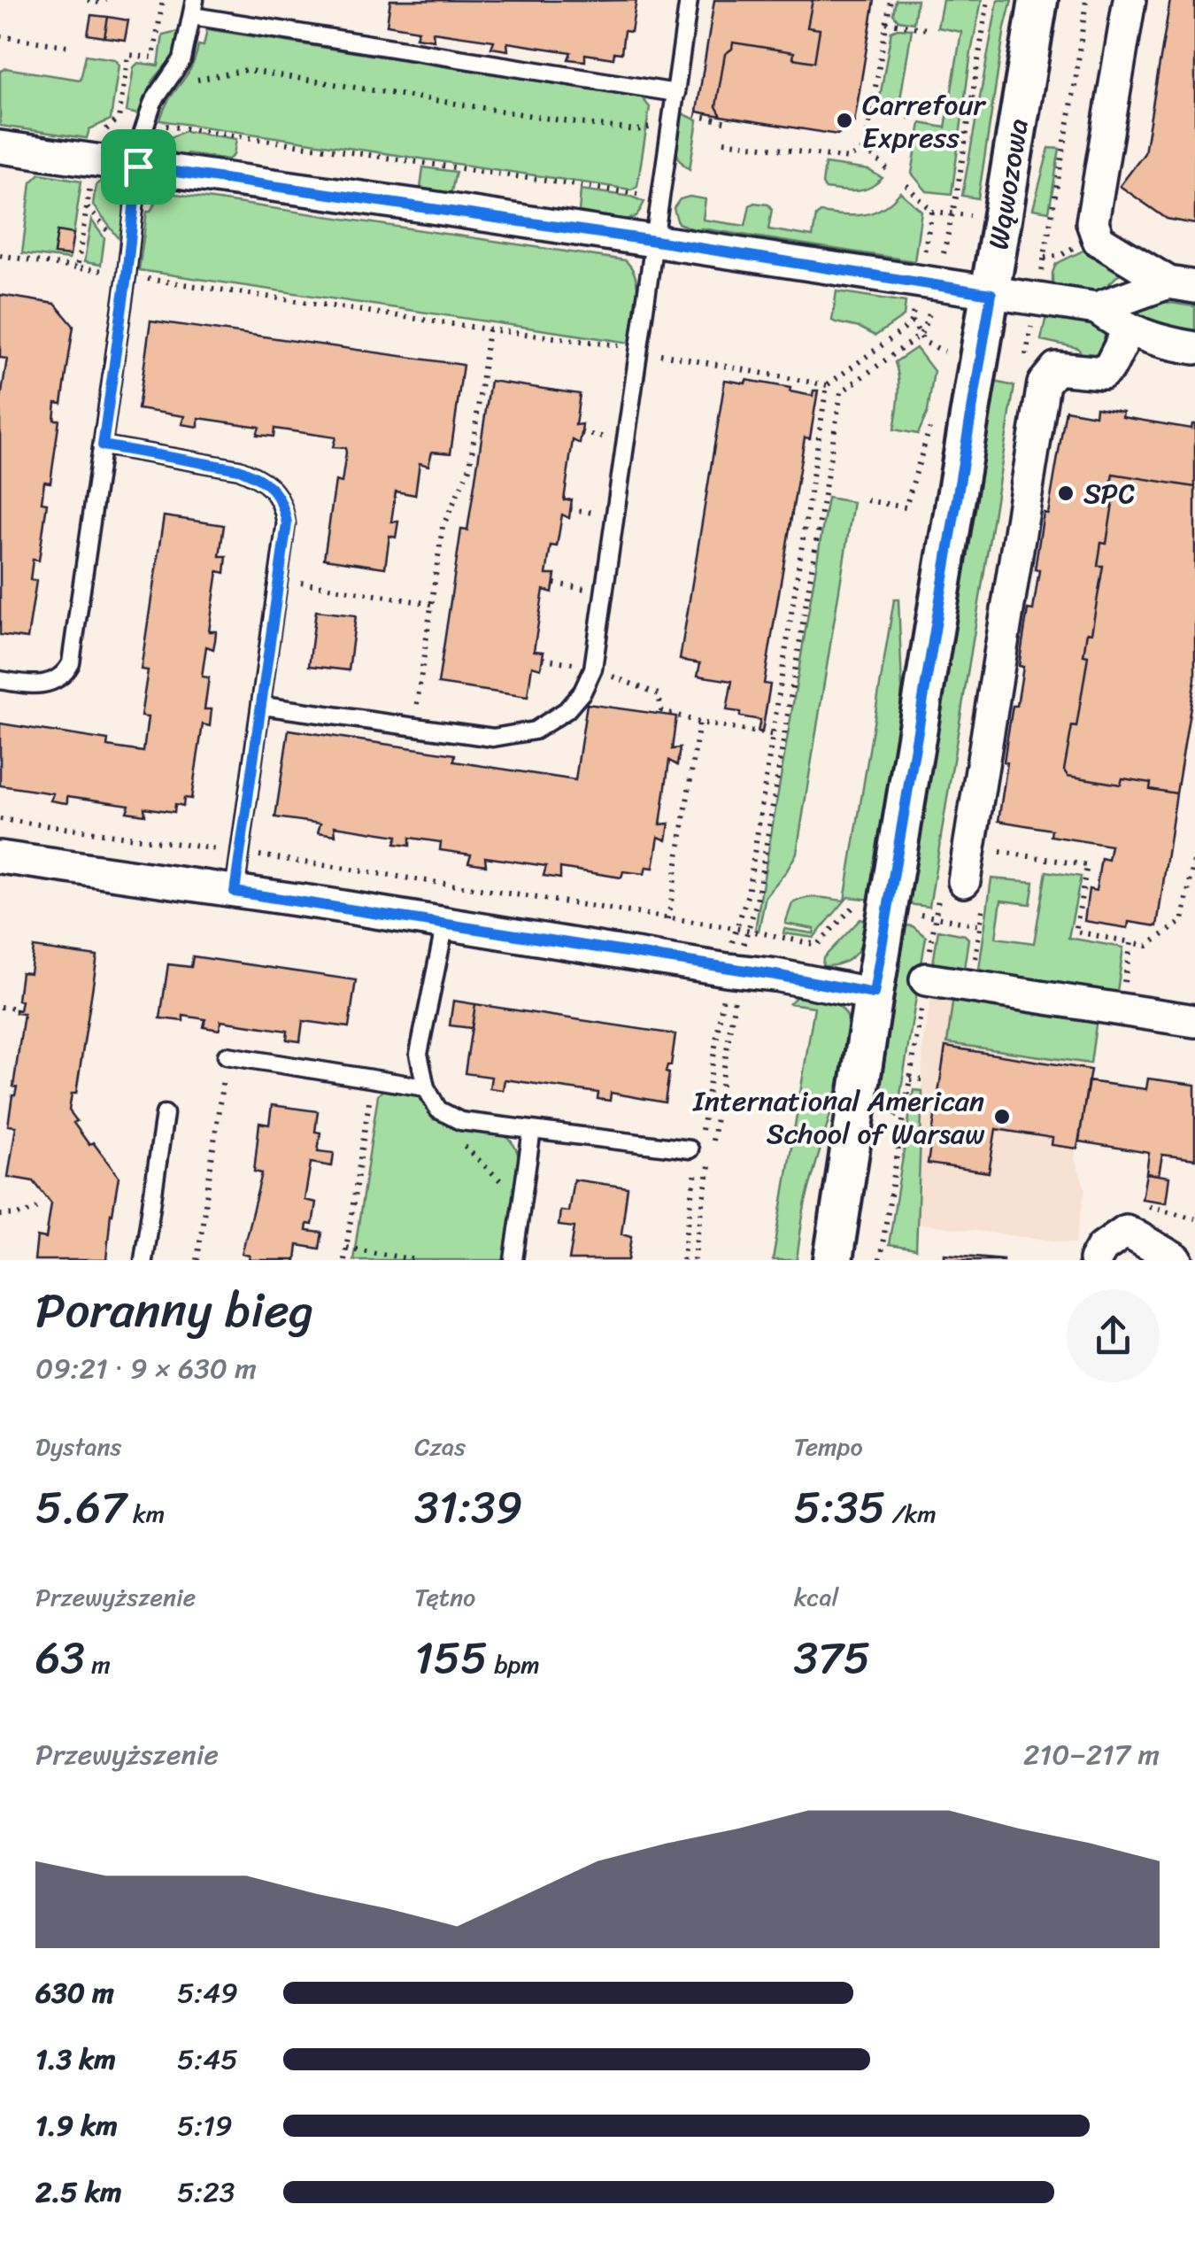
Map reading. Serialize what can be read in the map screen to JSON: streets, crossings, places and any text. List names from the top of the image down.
{
  "streets": {
    "street": ["Wąwozowa"]
  },
  "places": ["Carrefour Express", "SPC", "International American School of Warsaw"],
  "page": {
    "heading": ["Poranny bieg", "09:21 · 9 × 630 m"],
    "stats": [
      ["Dystans", "5.67 km"],
      ["Czas", "31:39"],
      ["Tempo", "5:35 /km"],
      ["Przewyższenie", "63 m"],
      ["Tętno", "155 bpm"],
      ["kcal", "375"]
    ],
    "chart": ["Przewyższenie", "210–217 m"],
    "list": [
      {
        "name": "630 m",
        "note": "5:49"
      },
      {
        "name": "1.3 km",
        "note": "5:45"
      },
      {
        "name": "1.9 km",
        "note": "5:19"
      },
      {
        "name": "2.5 km",
        "note": "5:23"
      }
    ]
  }
}
